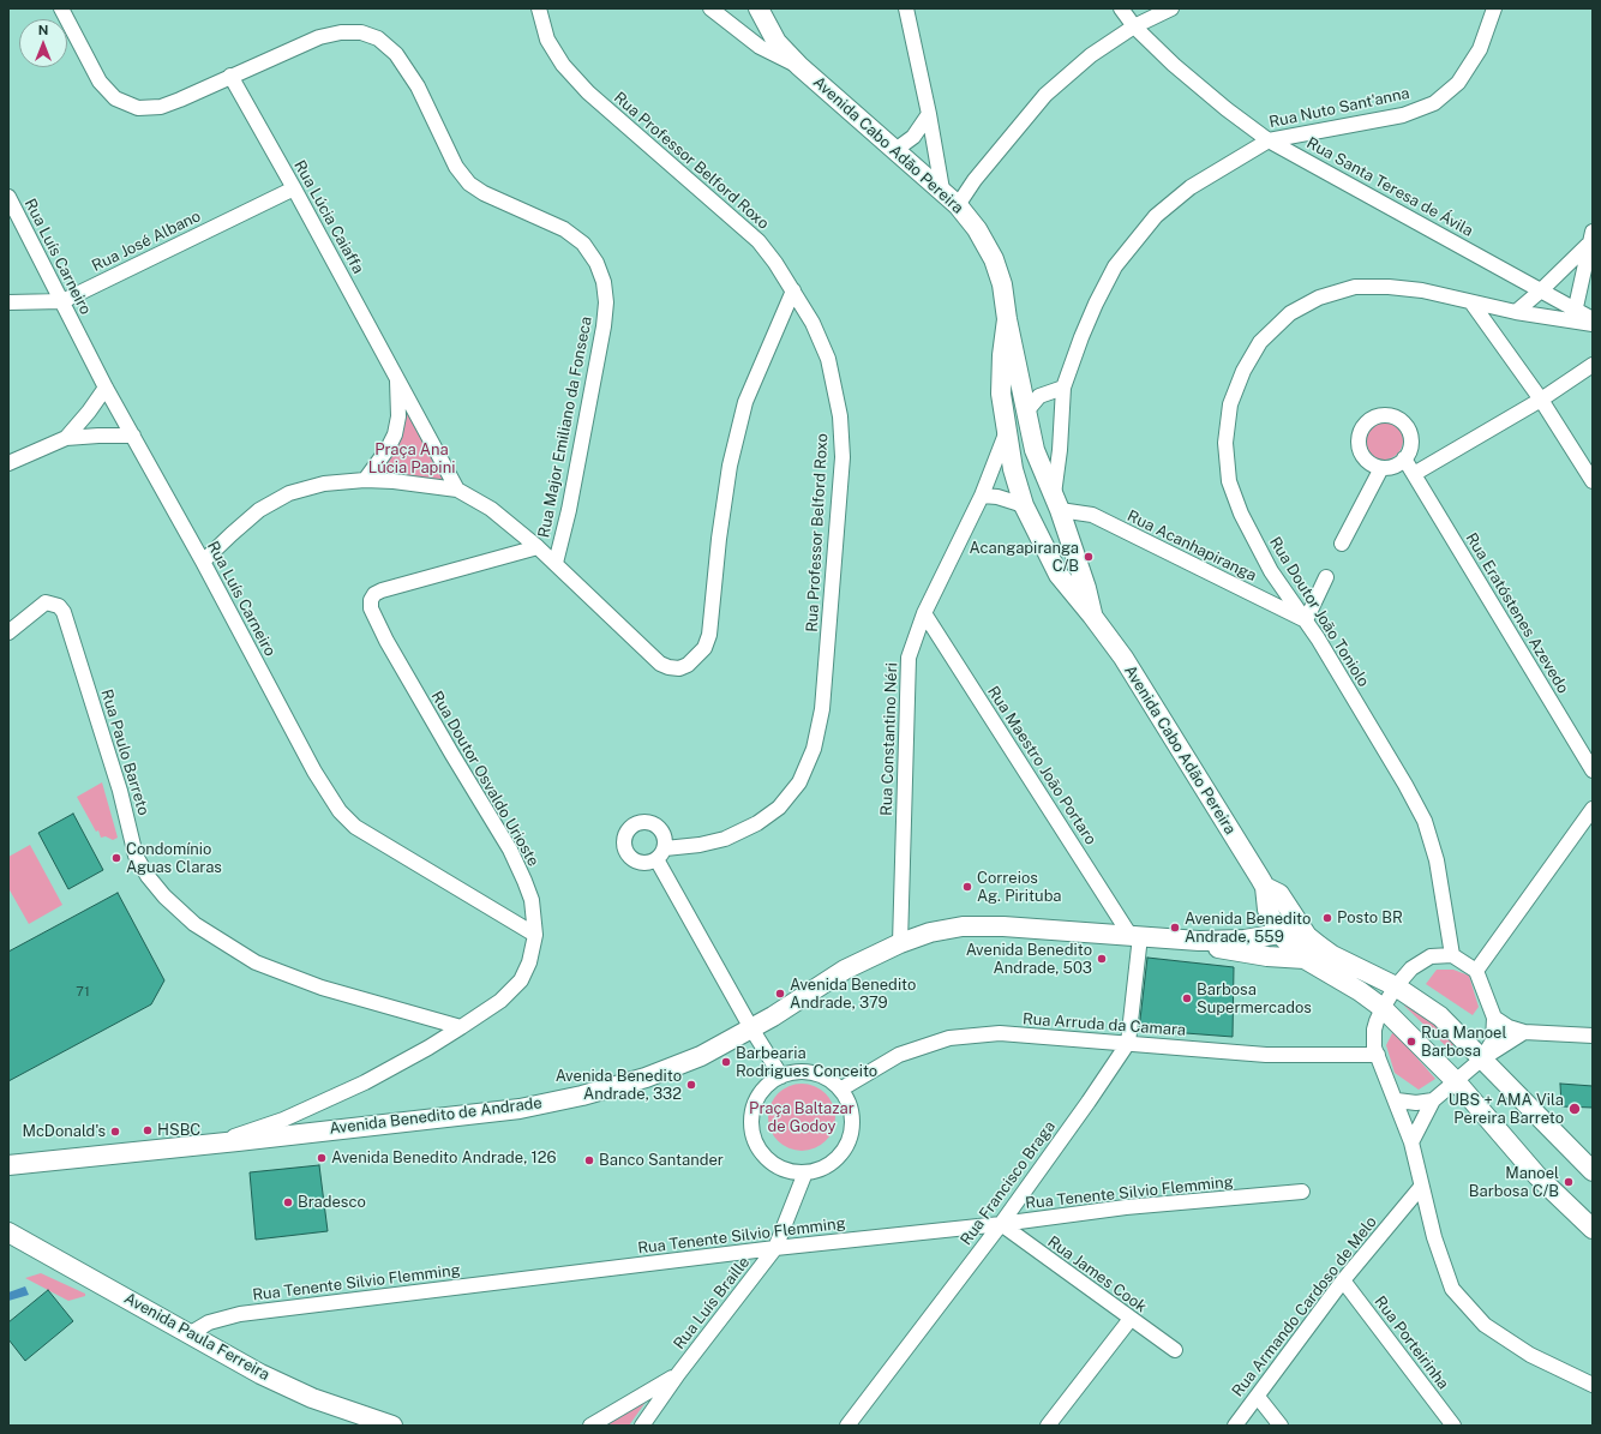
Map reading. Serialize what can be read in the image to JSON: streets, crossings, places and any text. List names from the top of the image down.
{
  "streets": {
    "main road": ["Avenida Cabo Adão Pereira", "Avenida Benedito de Andrade", "Avenida Paula Ferreira"],
    "street": [
      "Rua Nuto Sant'anna",
      "Rua Professor Belford Roxo",
      "Rua Santa Teresa de Ávila",
      "Rua Lúcia Caiaffa",
      "Rua José Albano",
      "Rua Luís Carneiro",
      "Rua Major Emiliano da Fonseca",
      "Rua Acanhapiranga",
      "Rua Doutor João Toniolo",
      "Rua Eratóstenes Azevedo",
      "Rua Constantino Néri",
      "Rua Paulo Barreto",
      "Rua Maestro João Portaro",
      "Rua Doutor Osvaldo Urioste",
      "Rua Arruda da Camara",
      "Rua Francisco Braga",
      "Rua Tenente Silvio Flemming",
      "Rua James Cook",
      "Rua Luís Braille",
      "Rua Armando Cardoso de Melo",
      "Rua Porteirinha"
    ]
  },
  "crossings": [
    ["Rua Nuto Sant'anna", "Avenida Cabo Adão Pereira"],
    ["Rua Nuto Sant'anna", "Rua Santa Teresa de Ávila"],
    ["Rua Nuto Sant'anna", "Rua Acanhapiranga"],
    ["Avenida Cabo Adão Pereira", "Rua Acanhapiranga"],
    ["Avenida Cabo Adão Pereira", "Rua Constantino Néri"],
    ["Avenida Cabo Adão Pereira", "Avenida Benedito de Andrade"],
    ["Rua Professor Belford Roxo", "Avenida Benedito de Andrade"],
    ["Rua Santa Teresa de Ávila", "Rua Doutor João Toniolo"],
    ["Rua Lúcia Caiaffa", "Rua José Albano"],
    ["Rua Lúcia Caiaffa", "Rua Major Emiliano da Fonseca"],
    ["Rua José Albano", "Rua Luís Carneiro"],
    ["Rua Luís Carneiro", "Rua Doutor Osvaldo Urioste"],
    ["Rua Acanhapiranga", "Rua Doutor João Toniolo"],
    ["Rua Constantino Néri", "Rua Maestro João Portaro"],
    ["Rua Constantino Néri", "Avenida Benedito de Andrade"],
    ["Rua Paulo Barreto", "Rua Doutor Osvaldo Urioste"],
    ["Rua Maestro João Portaro", "Avenida Benedito de Andrade"],
    ["Rua Maestro João Portaro", "Rua Francisco Braga"],
    ["Rua Doutor Osvaldo Urioste", "Avenida Benedito de Andrade"],
    ["Rua Arruda da Camara", "Rua Francisco Braga"],
    ["Rua Arruda da Camara", "Rua Luís Braille"],
    ["Avenida Benedito de Andrade", "Rua Francisco Braga"],
    ["Rua Francisco Braga", "Rua Tenente Silvio Flemming"],
    ["Rua Francisco Braga", "Rua James Cook"],
    ["Rua Tenente Silvio Flemming", "Rua James Cook"],
    ["Rua Tenente Silvio Flemming", "Rua Luís Braille"],
    ["Rua Tenente Silvio Flemming", "Avenida Paula Ferreira"],
    ["Rua Armando Cardoso de Melo", "Rua Porteirinha"]
  ],
  "parks": ["Praça Ana Lúcia Papini", "Praça Baltazar de Godoy"],
  "places": [
    "Acangapiranga C/B",
    "Condomínio Aguas Claras",
    "Correios Ag. Pirituba",
    "Posto BR",
    "Avenida Benedito Andrade, 559",
    "Avenida Benedito Andrade, 503",
    "Avenida Benedito Andrade, 379",
    "Barbosa Supermercados",
    "Rua Manoel Barbosa",
    "Barbearia Rodrigues Conceito",
    "Avenida Benedito Andrade, 332",
    "UBS + AMA Vila Pereira Barreto",
    "HSBC",
    "McDonald's",
    "Avenida Benedito Andrade, 126",
    "Banco Santander",
    "Manoel Barbosa C/B",
    "Bradesco"
  ],
  "house_numbers": ["71"],
  "north": "top"
}
